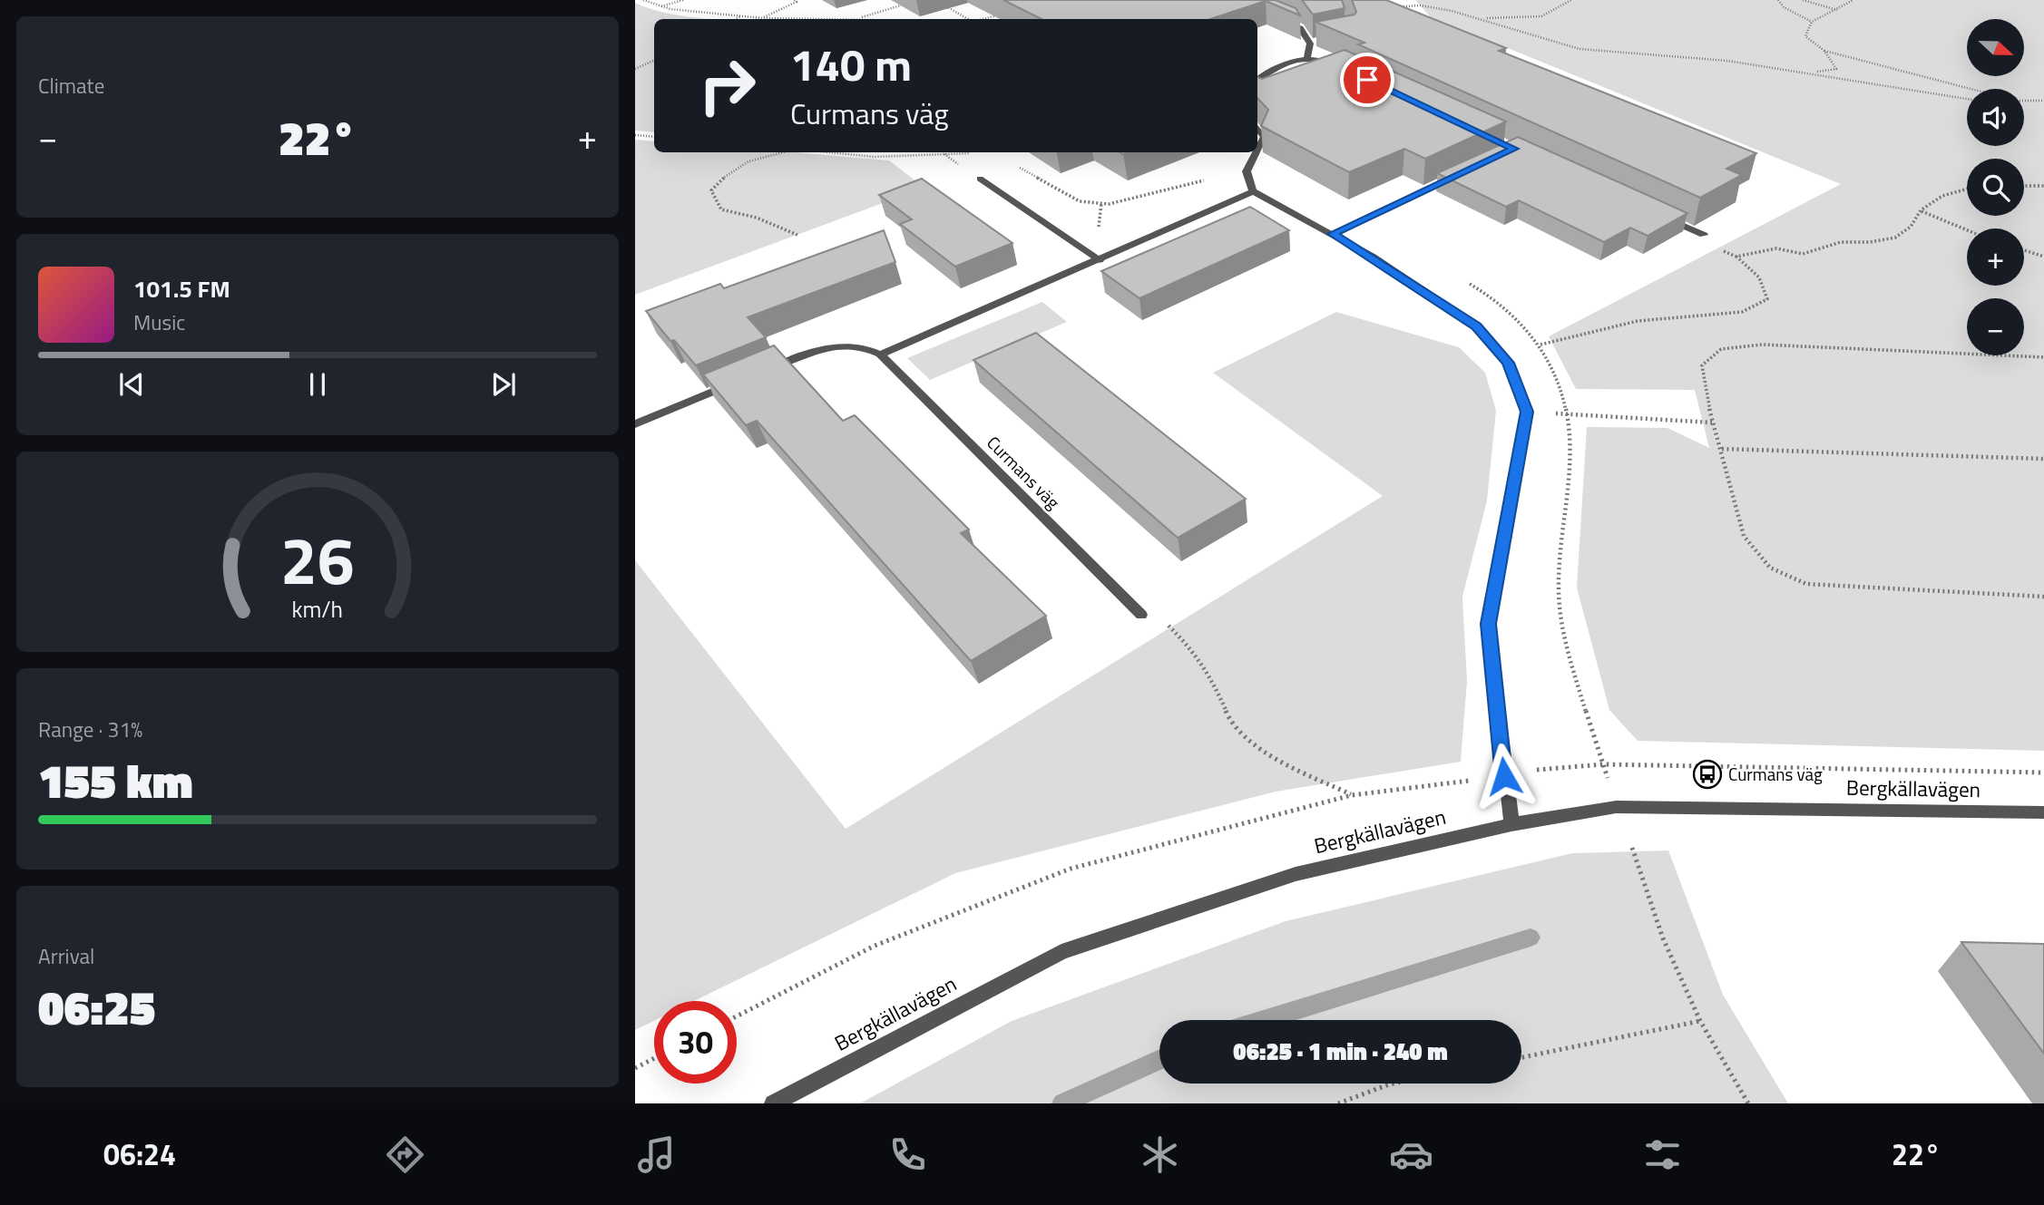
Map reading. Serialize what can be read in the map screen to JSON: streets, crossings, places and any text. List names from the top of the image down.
{
  "streets": {
    "street": ["Curmans väg", "Bergkällavägen"]
  },
  "places": {
    "bus stop": ["Curmans väg"]
  },
  "north": "right",
  "page": {
    "tile": [
      "Climate",
      ["Range · 31%", "155 km"],
      ["Arrival", "06:25"]
    ],
    "map_buttons": ["+", "−"],
    "turn": ["140 m", "Curmans väg"],
    "heat": ["−", "22°", "+"],
    "song": ["101.5 FM", "Music"],
    "limit": "30",
    "trip": "06:25 · 1 min · 240 m",
    "tabs": ["06:24", "22°"],
    "gauge": ["26", "km/h"]
  }
}
